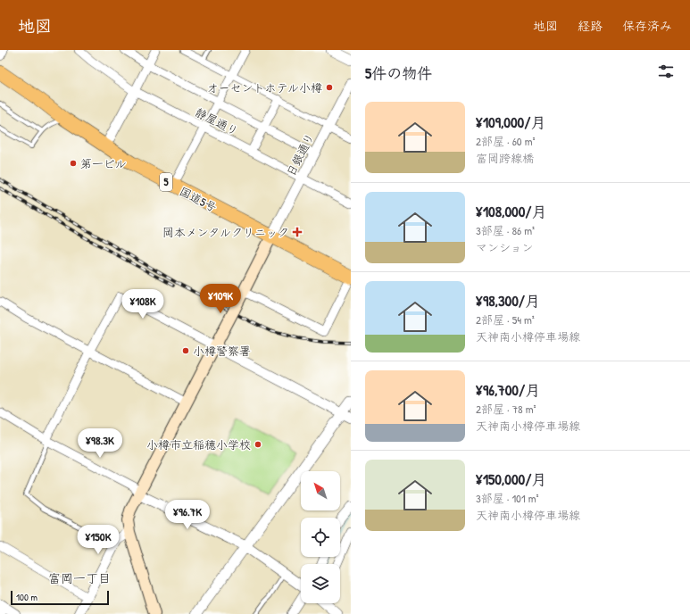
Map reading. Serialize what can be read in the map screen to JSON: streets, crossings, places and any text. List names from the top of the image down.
{
  "streets": {
    "highway": ["5", "国道5号"],
    "street": ["静屋通り", "日銀通り"]
  },
  "crossings": [
    ["静屋通り", "日銀通り"],
    ["日銀通り", "国道5号"]
  ],
  "districts": ["富岡一丁目"],
  "places": {
    "other": [
      "オーセントホテル小樽",
      "第一ビル",
      "小樽警察署",
      "小樽市立稲穂小学校"
    ],
    "health": ["岡本メンタルクリニック"]
  },
  "scale_bar": "100 m",
  "north": "top left",
  "page": {
    "header": "地図",
    "nav": ["地図", "経路", "保存済み"],
    "heading": "5件の物件",
    "list": [
      {
        "name": "¥109,000/月",
        "note": "2部屋 · 60 m² · 富岡跨線橋"
      },
      {
        "name": "¥108,000/月",
        "note": "3部屋 · 86 m² · マンション"
      },
      {
        "name": "¥98,300/月",
        "note": "2部屋 · 54 m² · 天神南小樽停車場線"
      },
      {
        "name": "¥96,700/月",
        "note": "2部屋 · 78 m² · 天神南小樽停車場線"
      },
      {
        "name": "¥150,000/月",
        "note": "3部屋 · 101 m² · 天神南小樽停車場線"
      }
    ],
    "price": [
      "¥109K",
      "¥108K",
      "¥98.3K",
      "¥96.7K",
      "¥150K"
    ],
    "scale": "100 m"
  }
}
